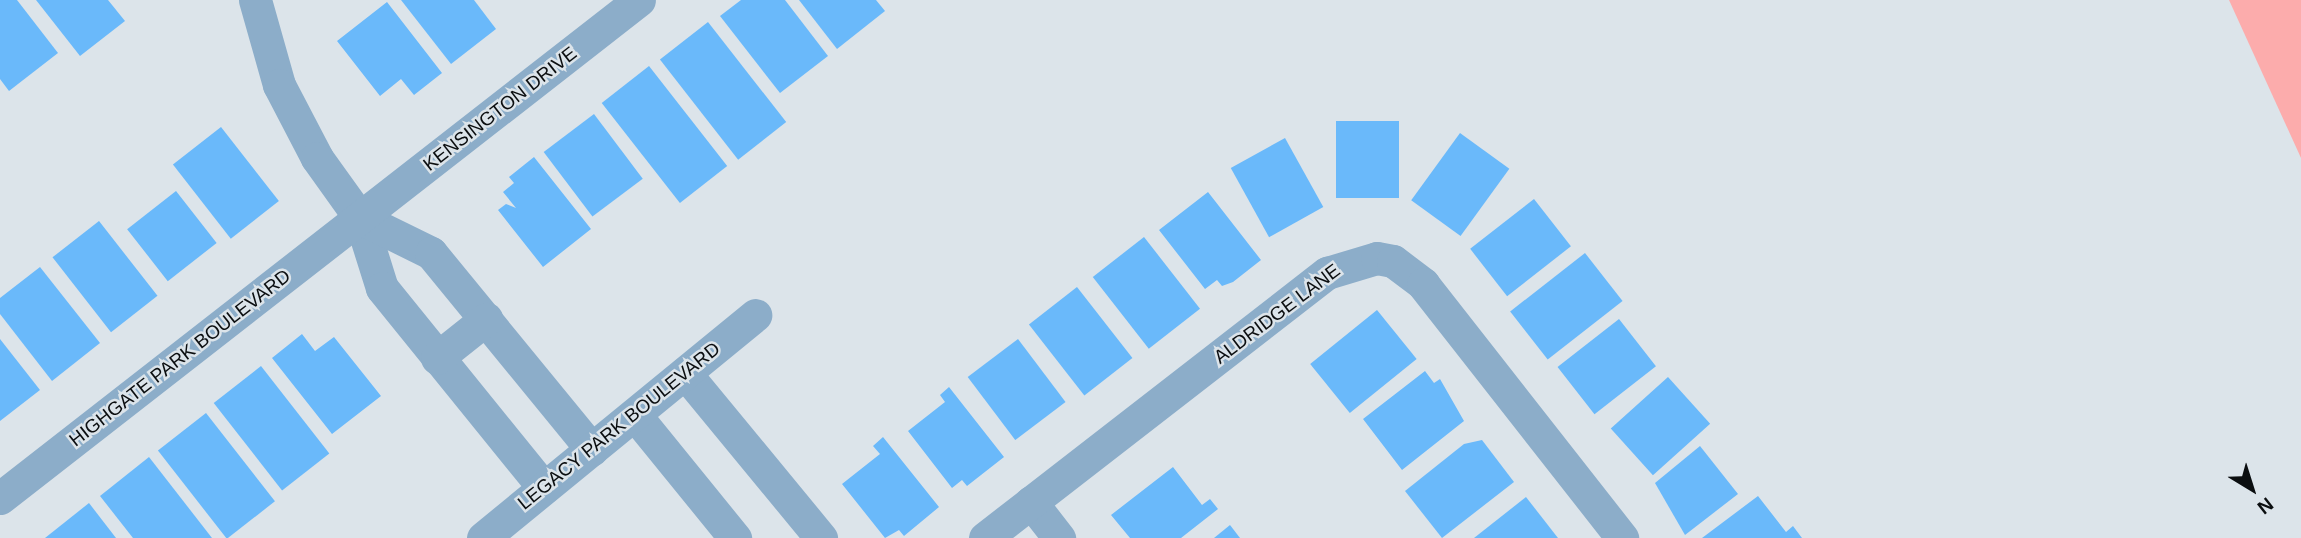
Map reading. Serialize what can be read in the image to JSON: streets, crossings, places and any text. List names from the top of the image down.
{
  "streets": {
    "street": [
      "KENSINGTON DRIVE",
      "ALDRIDGE LANE",
      "HIGHGATE PARK BOULEVARD",
      "LEGACY PARK BOULEVARD"
    ]
  },
  "crossings": [
    ["KENSINGTON DRIVE", "HIGHGATE PARK BOULEVARD"]
  ],
  "north": "bottom right"
}
